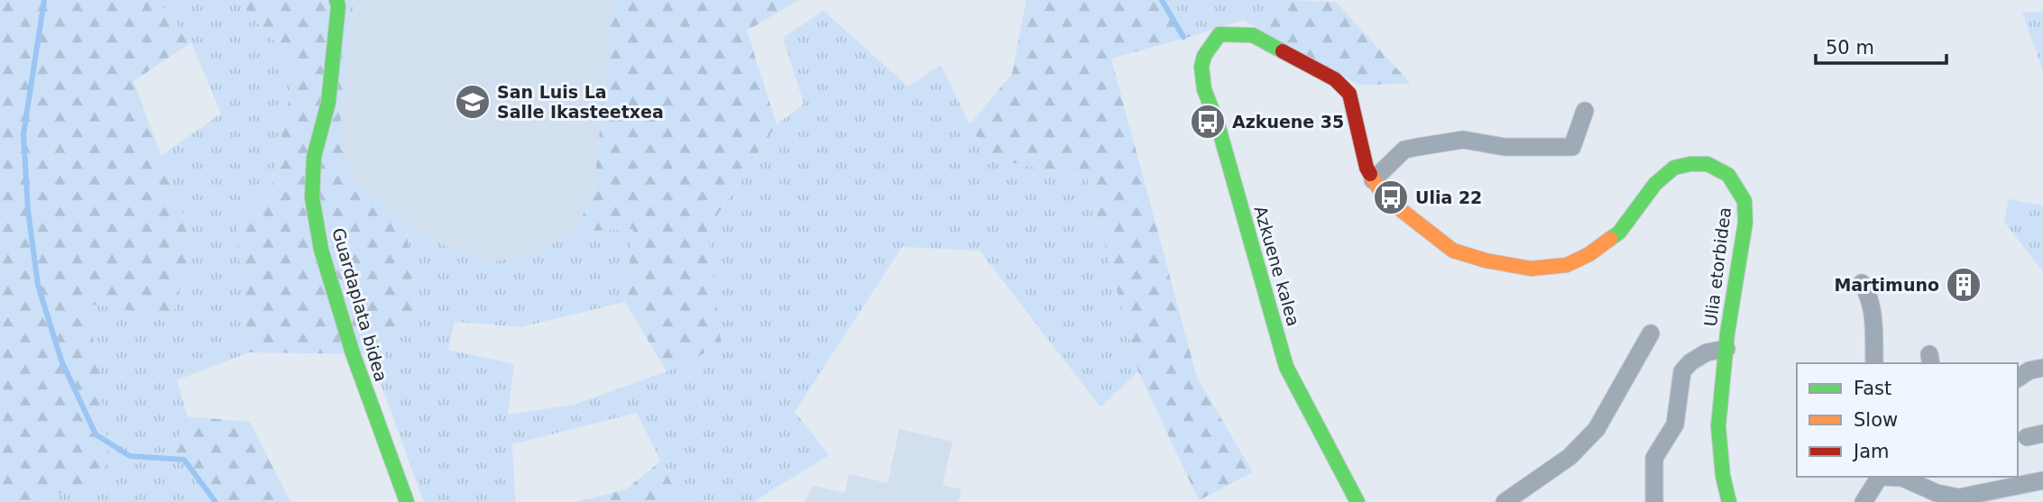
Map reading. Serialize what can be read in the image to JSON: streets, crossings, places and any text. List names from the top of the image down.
{
  "streets": {
    "street": ["Azkuene kalea", "Ulia etorbidea", "Guardaplata bidea"]
  },
  "crossings": [
    ["Azkuene kalea", "Ulia etorbidea"]
  ],
  "places": {
    "school or university": ["San Luis La Salle Ikasteetxea"],
    "bus stop": ["Azkuene 35", "Ulia 22"],
    "building": ["Martimuno"]
  },
  "legend": ["Fast", "Slow", "Jam"],
  "scale_bar": "50 m"
}
